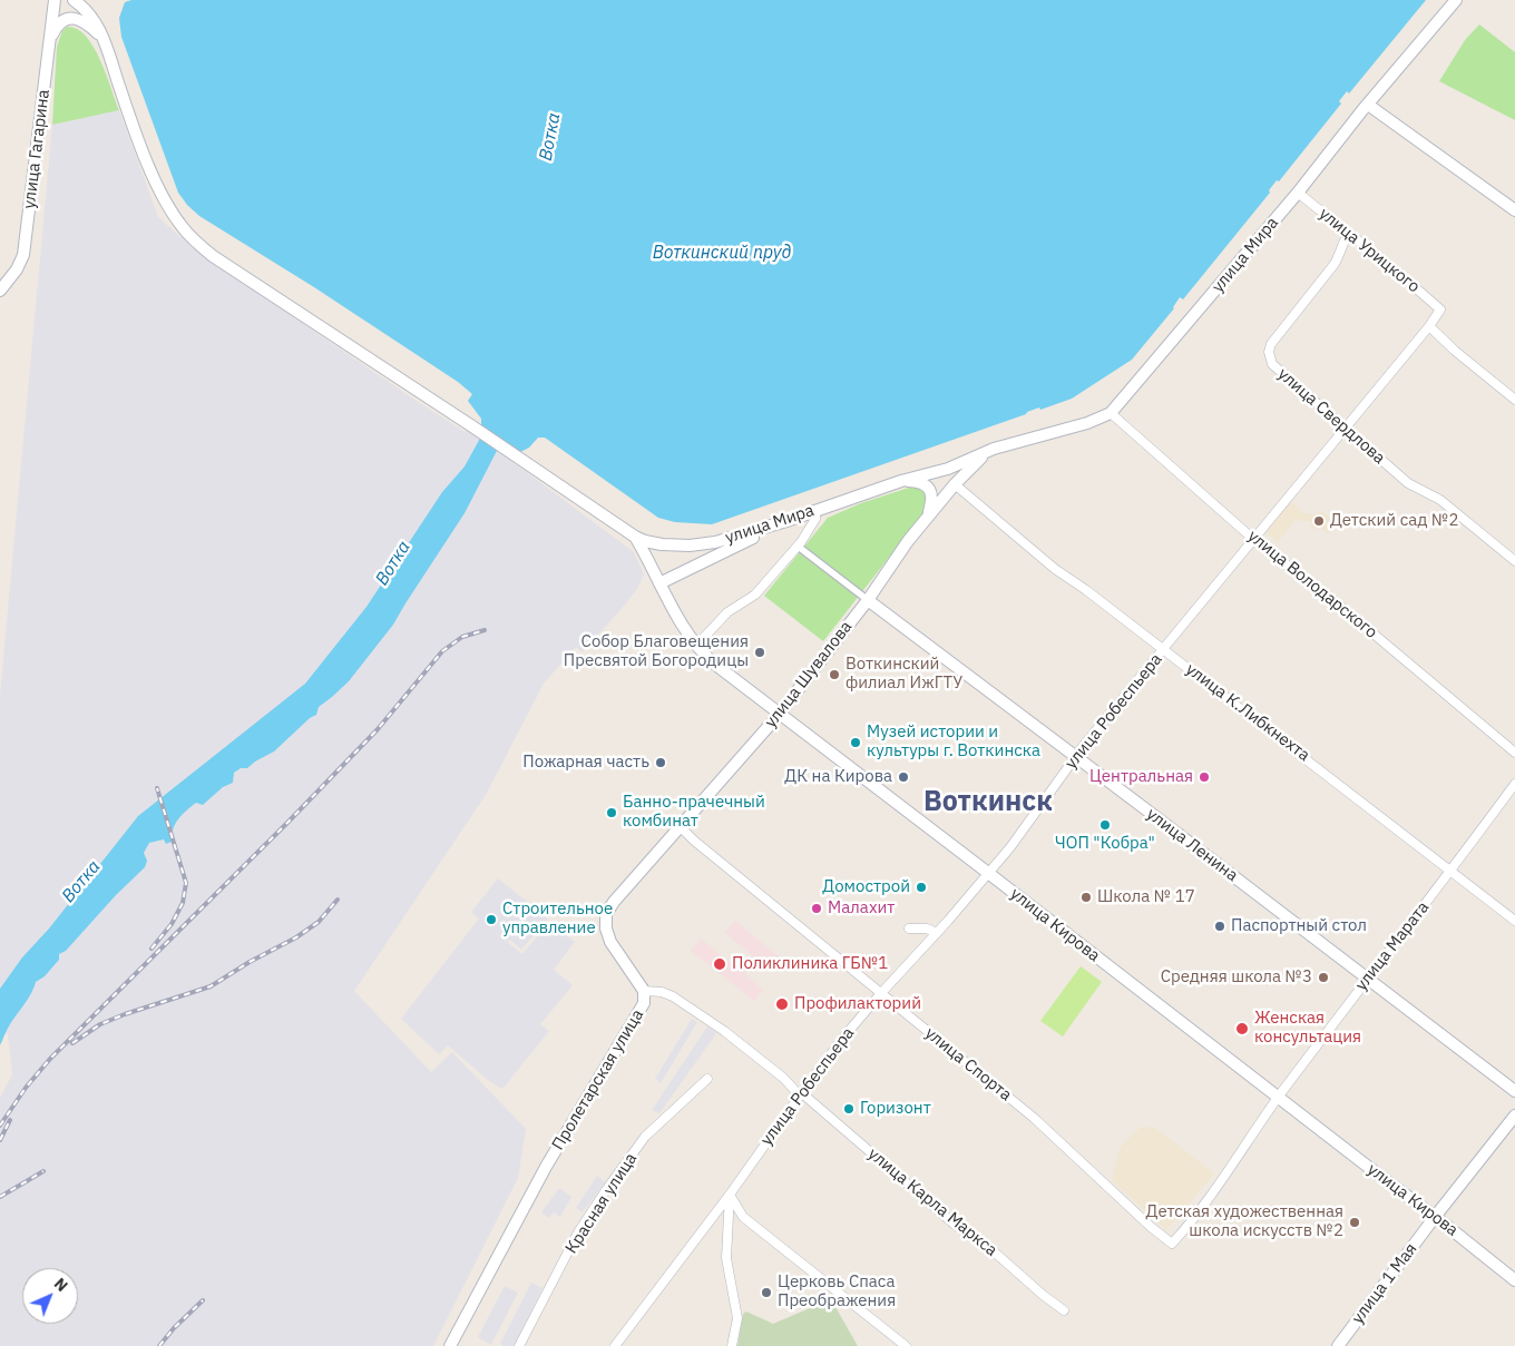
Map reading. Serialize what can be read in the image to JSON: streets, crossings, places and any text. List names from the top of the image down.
{
  "streets": {
    "main road": [
      "улица Гагарина",
      "улица Мира",
      "улица Шувалова",
      "улица Ленина",
      "улица Кирова",
      "Пролетарская улица",
      "улица 1 Мая"
    ],
    "street": [
      "улица Урицкого",
      "улица Свердлова",
      "улица Володарского",
      "улица Робеспьера",
      "улица К.Либкнехта",
      "улица Марата",
      "улица Спорта",
      "улица Карла Маркса",
      "Красная улица"
    ]
  },
  "crossings": [
    ["улица Урицкого", "улица Мира"],
    ["улица Урицкого", "улица Свердлова"],
    ["улица Урицкого", "улица Робеспьера"],
    ["улица Мира", "улица Володарского"],
    ["улица Мира", "улица Шувалова"],
    ["улица Мира", "улица К.Либкнехта"],
    ["улица Мира", "улица Кирова"],
    ["улица Свердлова", "улица Робеспьера"],
    ["улица Володарского", "улица Робеспьера"],
    ["улица Шувалова", "улица Ленина"],
    ["улица Шувалова", "улица Кирова"],
    ["улица Шувалова", "улица Спорта"],
    ["улица Шувалова", "Пролетарская улица"],
    ["улица Робеспьера", "улица К.Либкнехта"],
    ["улица Робеспьера", "улица Ленина"],
    ["улица Робеспьера", "улица Кирова"],
    ["улица Робеспьера", "улица Спорта"],
    ["улица Робеспьера", "улица Карла Маркса"],
    ["улица К.Либкнехта", "улица Марата"],
    ["улица Ленина", "улица Марата"],
    ["улица Кирова", "улица Марата"],
    ["улица Кирова", "улица 1 Мая"],
    ["улица Марата", "улица Спорта"],
    ["улица Спорта", "Пролетарская улица"],
    ["Пролетарская улица", "улица Карла Маркса"]
  ],
  "districts": ["Воткинск"],
  "water": ["Вотка", "Воткинский пруд"],
  "places": [
    "Детский сад №2",
    "Собор Благовещения Пресвятой Богородицы",
    "Воткинский филиал ИжГТУ",
    "Музей истории и культуры г. Воткинска",
    "Пожарная часть",
    "ДК на Кирова",
    "Центральная",
    "Банно-прачечный комбинат",
    "ЧОП \"Кобра\"",
    "Домострой",
    "Школа № 17",
    "Малахит",
    "Строительное управление",
    "Паспортный стол",
    "Поликлиника ГБ№1",
    "Средняя школа №3",
    "Профилакторий",
    "Женская консультация",
    "Горизонт",
    "Детская художественная школа искусств №2",
    "Церковь Спаса Преображения"
  ],
  "north": "top right"
}
